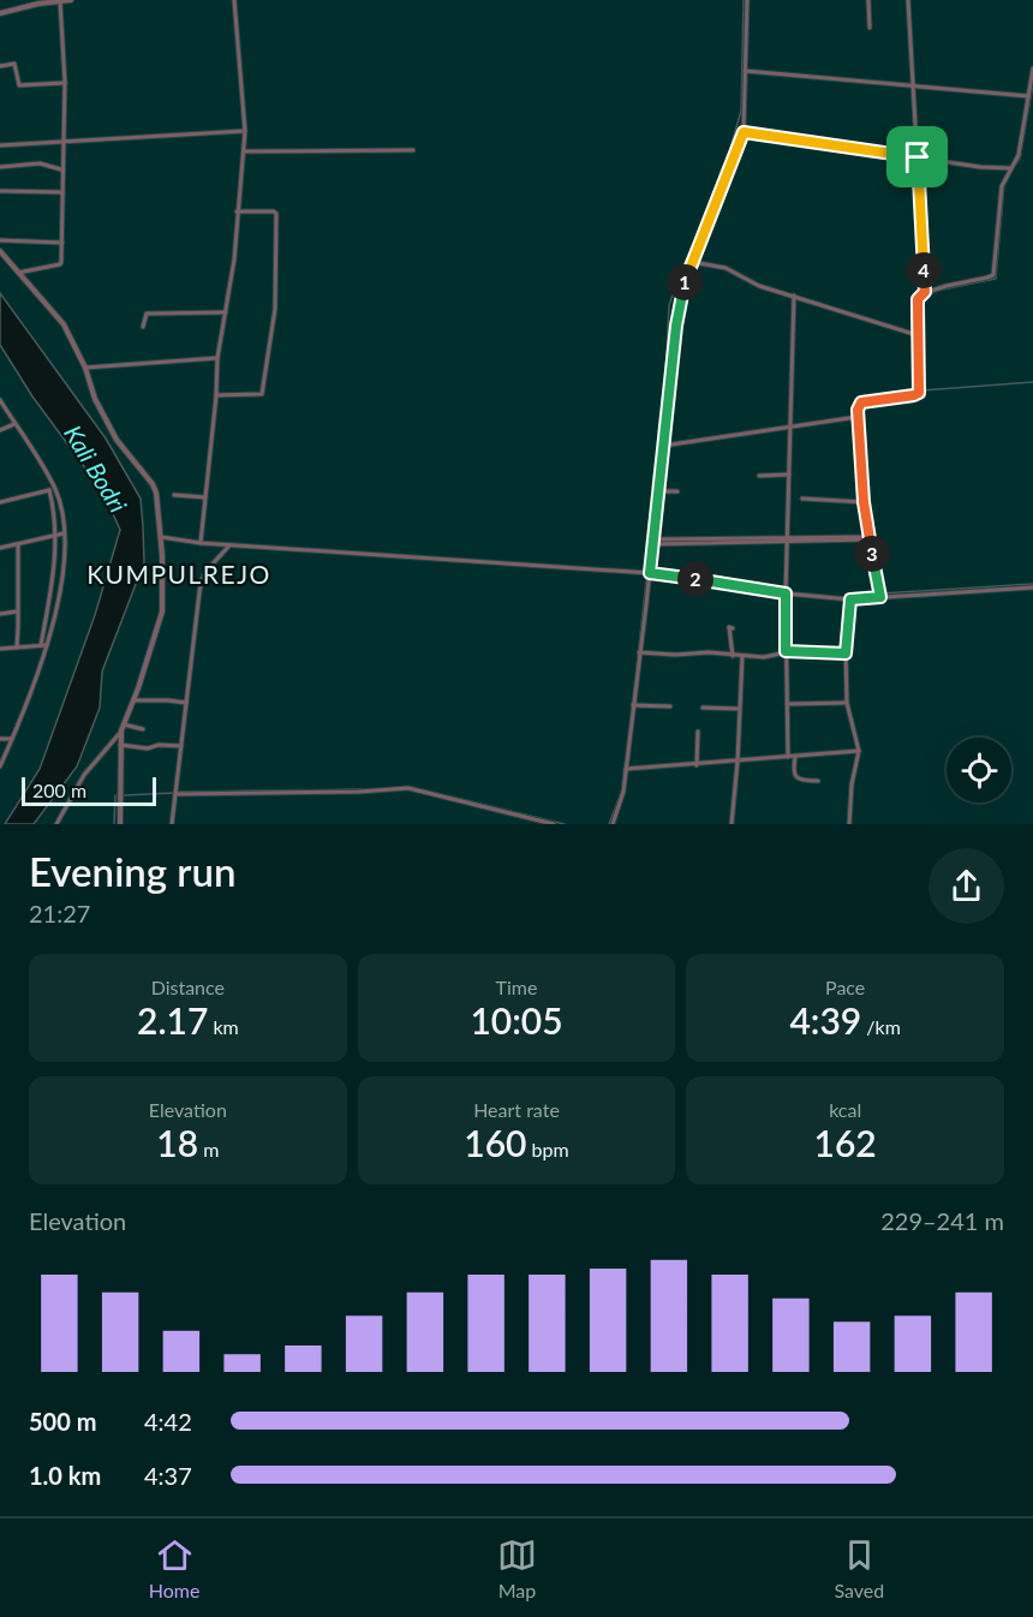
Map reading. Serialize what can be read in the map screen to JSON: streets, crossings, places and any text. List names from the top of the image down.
{
  "districts": ["KUMPULREJO"],
  "water": ["Kali Bodri"],
  "scale_bar": "200 m",
  "page": {
    "pins": [
      "4",
      "1",
      "3",
      "2"
    ],
    "scale": "200 m",
    "heading": ["Evening run", "21:27"],
    "stats": [
      ["Distance", "2.17 km"],
      ["Time", "10:05"],
      ["Pace", "4:39 /km"],
      ["Elevation", "18 m"],
      ["Heart rate", "160 bpm"],
      ["kcal", "162"]
    ],
    "chart": ["Elevation", "229–241 m"],
    "list": [
      {
        "name": "500 m",
        "note": "4:42"
      },
      {
        "name": "1.0 km",
        "note": "4:37"
      }
    ],
    "tabs": ["Home", "Map", "Saved"]
  }
}
